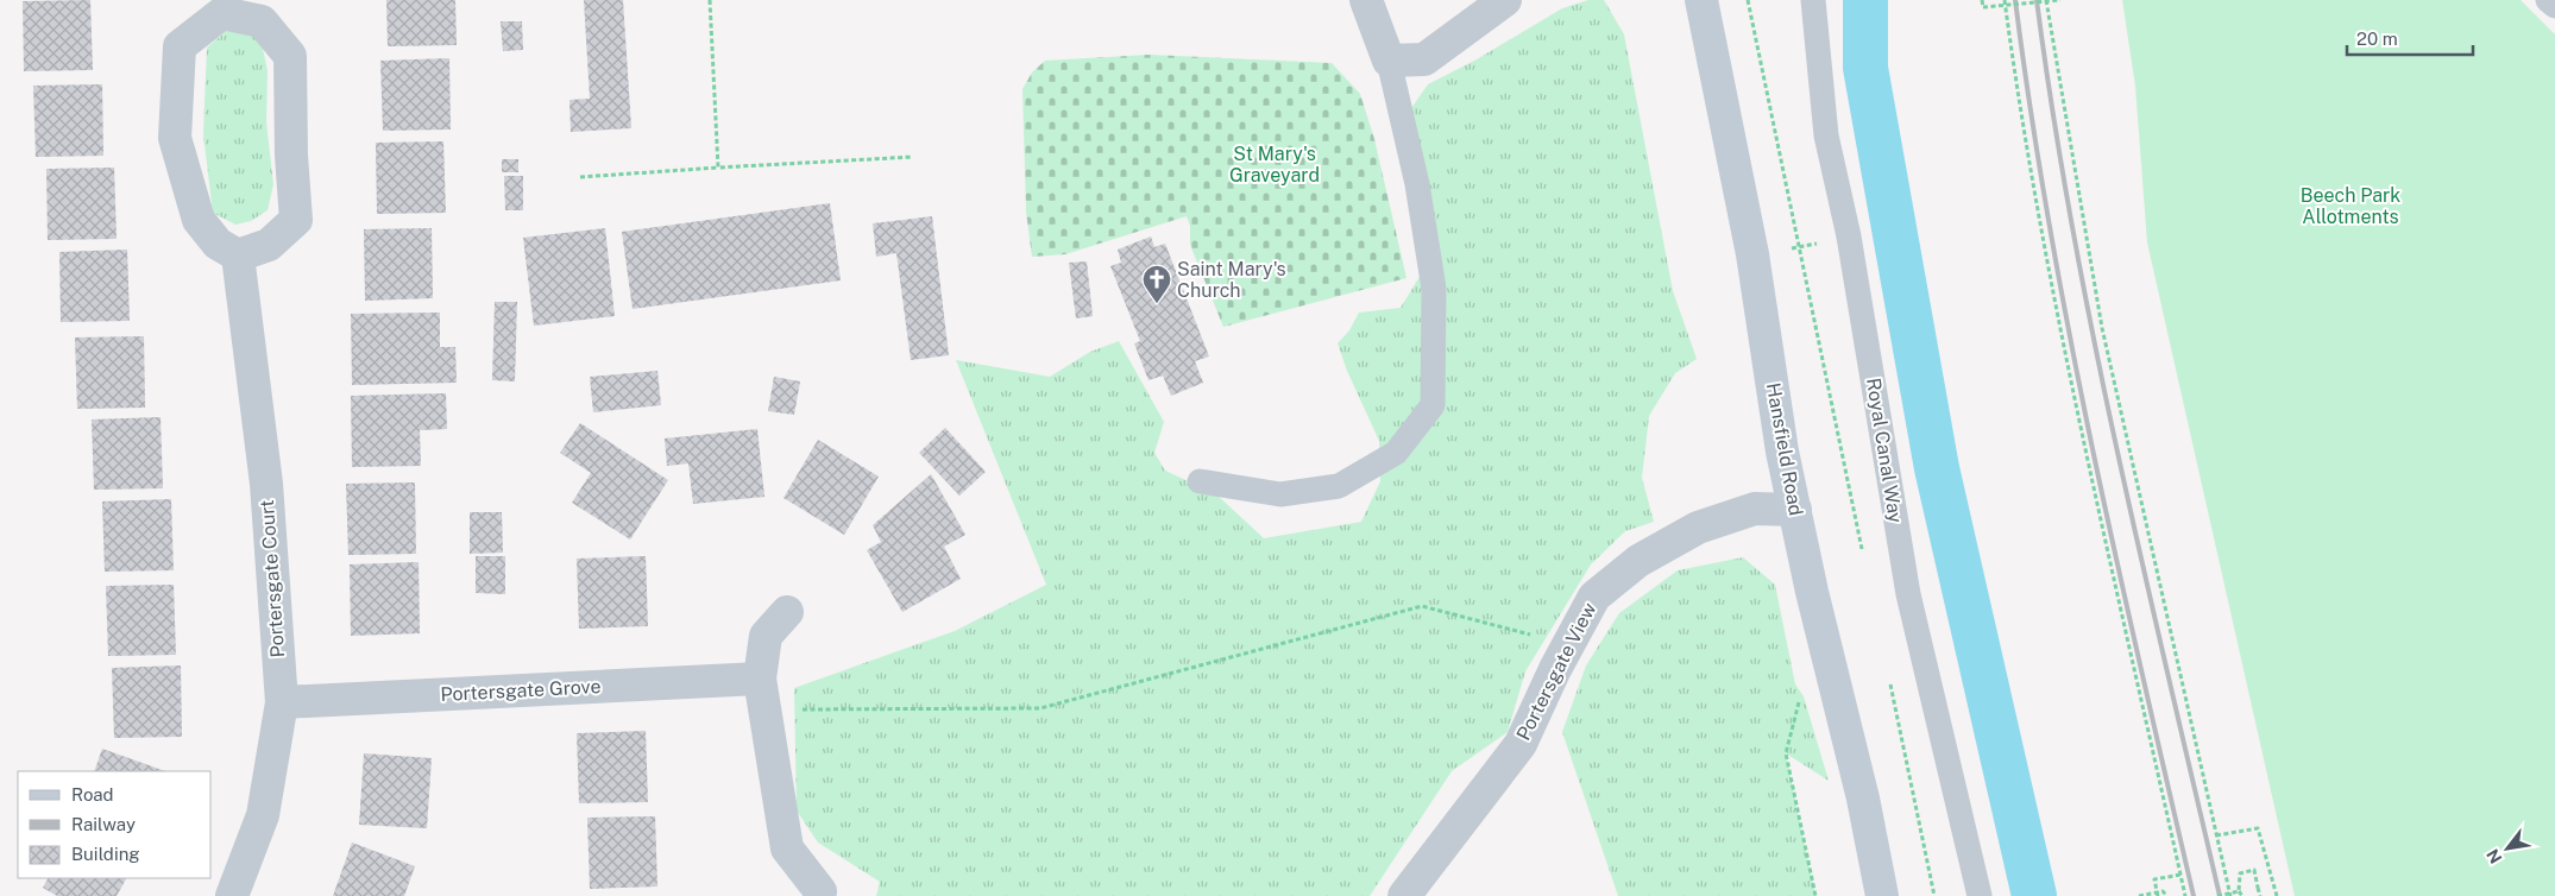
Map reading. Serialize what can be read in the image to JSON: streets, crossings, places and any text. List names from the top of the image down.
{
  "streets": {
    "street": [
      "Hansfield Road",
      "Portersgate Court",
      "Portersgate View",
      "Portersgate Grove"
    ],
    "lane": ["Royal Canal Way"]
  },
  "crossings": [
    ["Hansfield Road", "Portersgate View"],
    ["Portersgate Court", "Portersgate Grove"]
  ],
  "parks": ["St Mary's Graveyard", "Beech Park Allotments"],
  "places": {
    "church": ["Saint Mary's Church"]
  },
  "legend": ["Road", "Railway", "Building"],
  "scale_bar": "20 m",
  "north": "bottom left"
}
